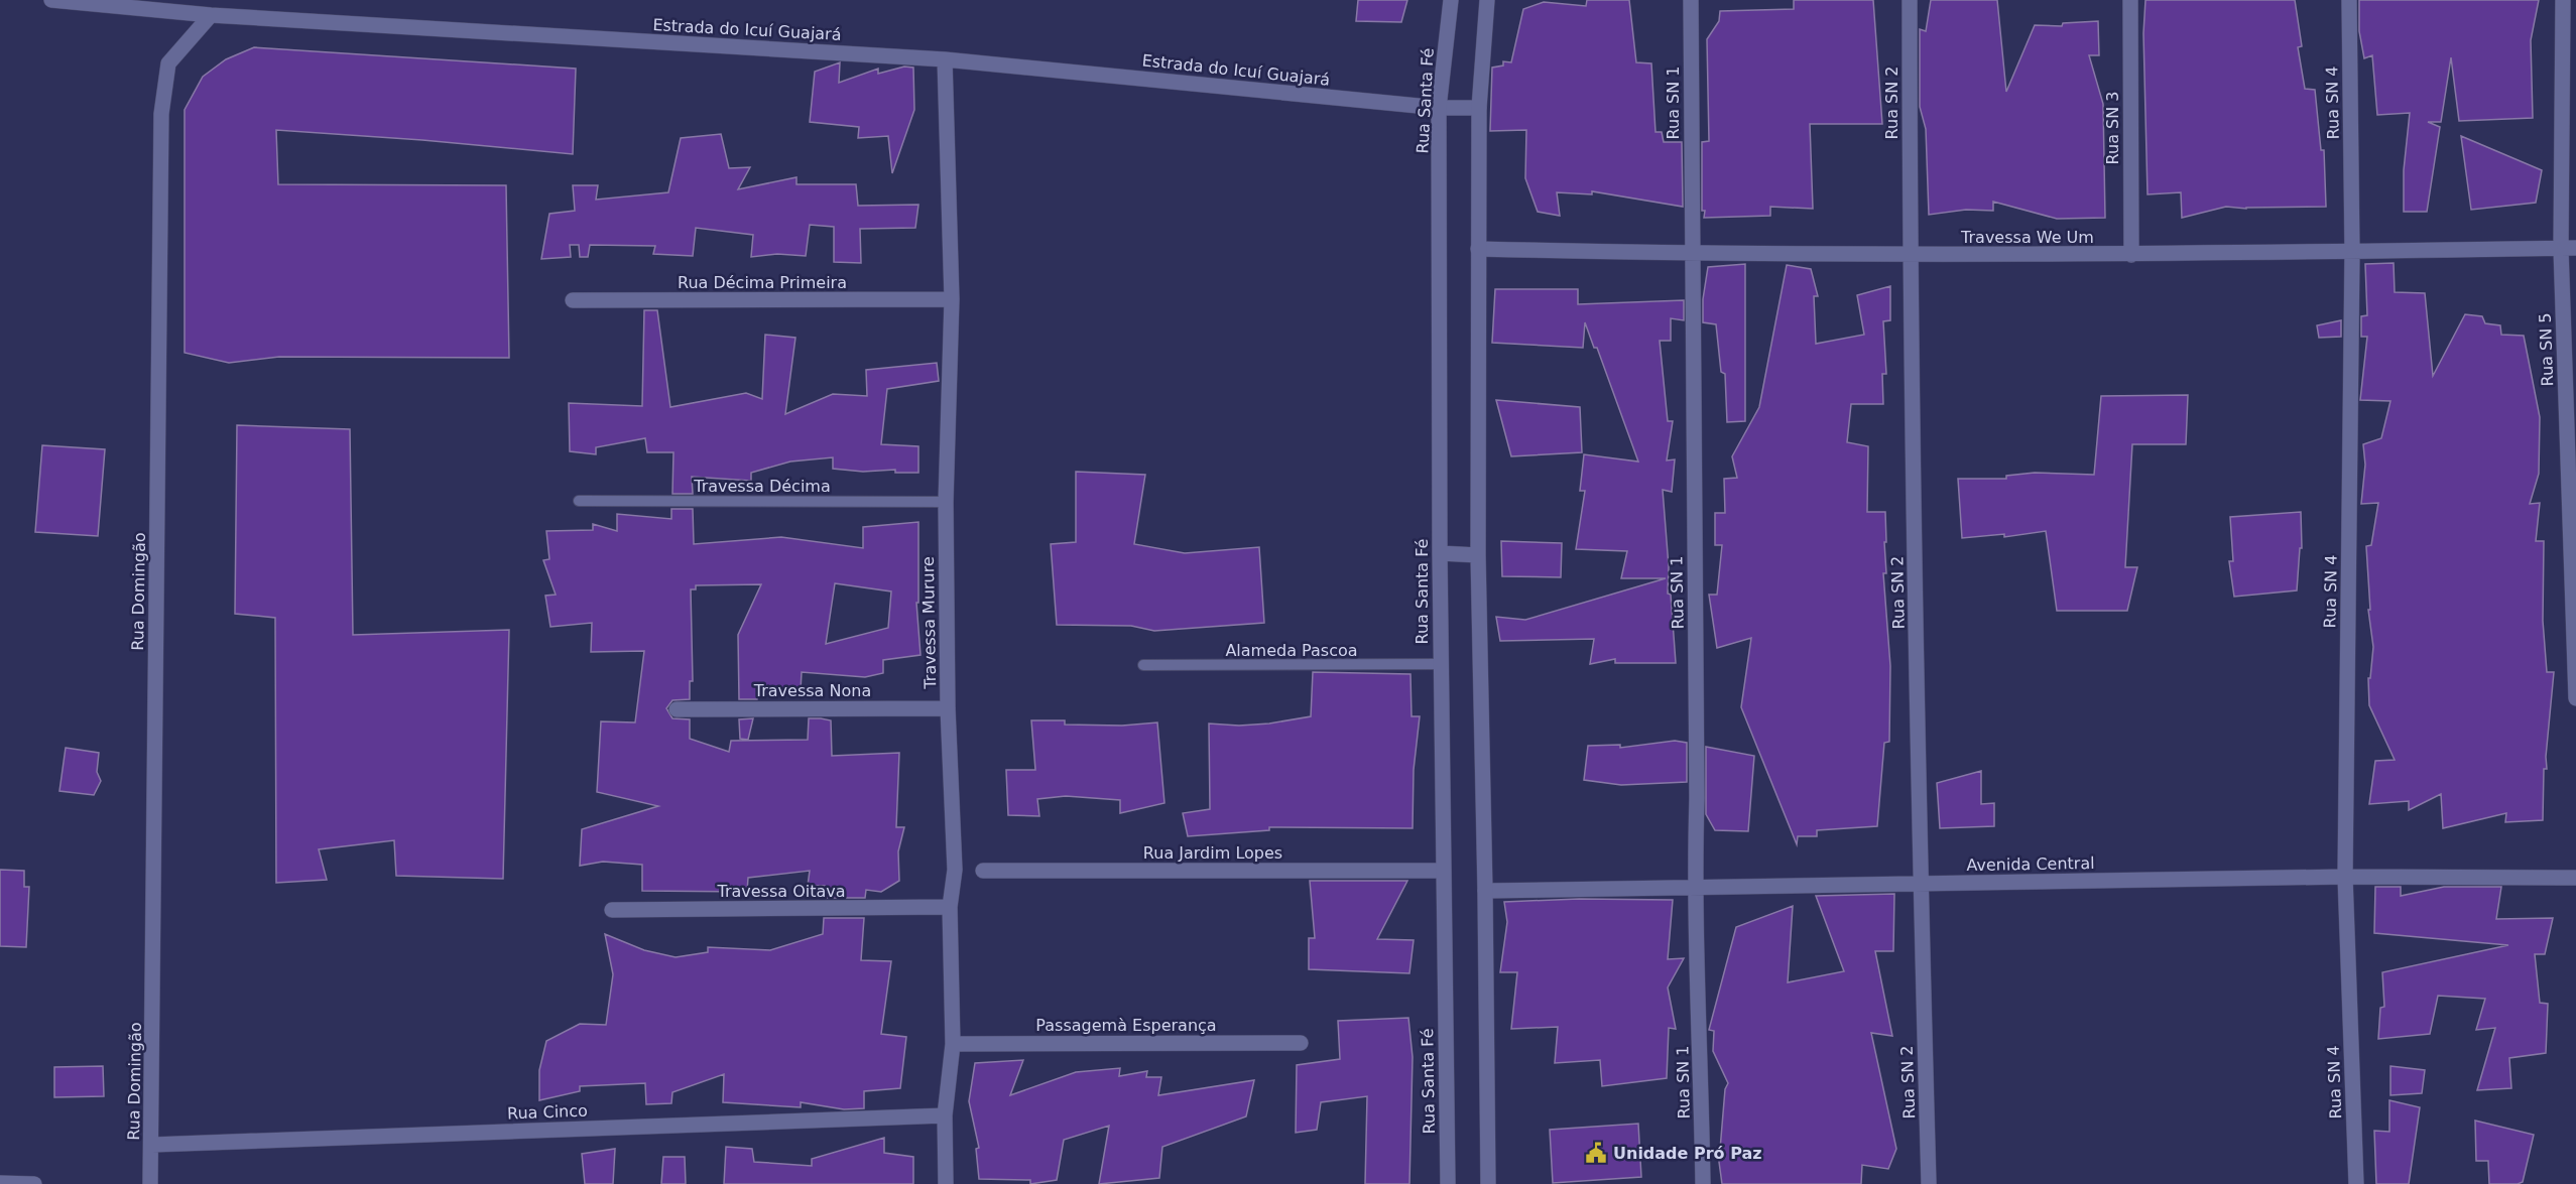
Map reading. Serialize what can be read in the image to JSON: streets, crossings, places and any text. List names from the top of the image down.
{
  "streets": {
    "street": [
      "Estrada do Icuí Guajará",
      "Rua Santa Fé",
      "Rua SN 1",
      "Rua SN 2",
      "Rua SN 4",
      "Rua SN 3",
      "Travessa We Um",
      "Rua Décima Primeira",
      "Rua SN 5",
      "Rua Domingão",
      "Travessa Murure",
      "Travessa Nona",
      "Rua Jardim Lopes",
      "Avenida Central",
      "Travessa Oitava",
      "Passagemà Esperança",
      "Rua Cinco"
    ],
    "lane": ["Travessa Décima", "Alameda Pascoa"]
  },
  "crossings": [
    ["Estrada do Icuí Guajará", "Rua Santa Fé"],
    ["Estrada do Icuí Guajará", "Rua Domingão"],
    ["Estrada do Icuí Guajará", "Travessa Murure"],
    ["Rua Santa Fé", "Alameda Pascoa"],
    ["Rua Santa Fé", "Rua Jardim Lopes"],
    ["Rua SN 1", "Travessa We Um"],
    ["Rua SN 1", "Avenida Central"],
    ["Rua SN 2", "Travessa We Um"],
    ["Rua SN 2", "Avenida Central"],
    ["Rua SN 4", "Travessa We Um"],
    ["Rua SN 4", "Avenida Central"],
    ["Rua SN 3", "Travessa We Um"],
    ["Travessa We Um", "Rua SN 5"],
    ["Rua Décima Primeira", "Travessa Murure"],
    ["Travessa Décima", "Travessa Murure"],
    ["Rua Domingão", "Rua Cinco"],
    ["Travessa Murure", "Travessa Nona"],
    ["Travessa Murure", "Travessa Oitava"],
    ["Travessa Murure", "Passagemà Esperança"],
    ["Travessa Murure", "Rua Cinco"]
  ],
  "places": {
    "public building": ["Unidade Pró Paz"]
  }
}
